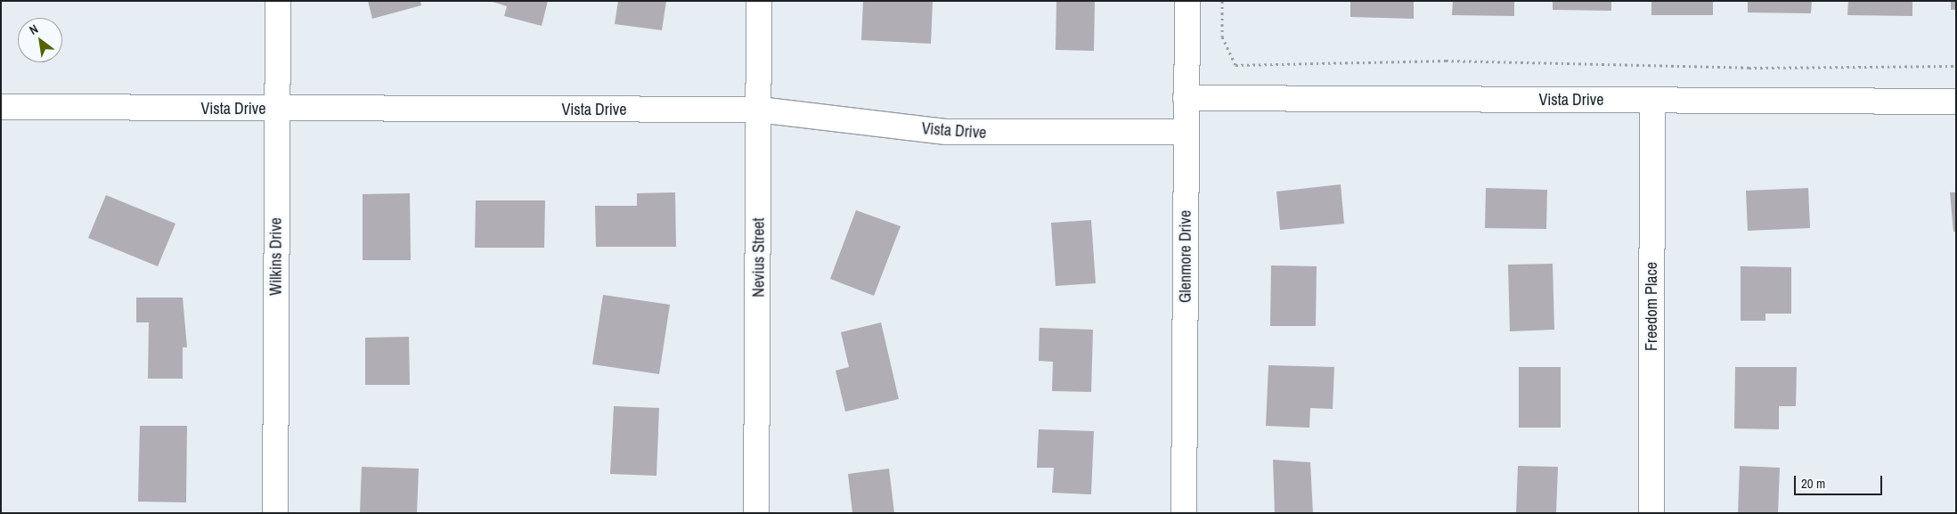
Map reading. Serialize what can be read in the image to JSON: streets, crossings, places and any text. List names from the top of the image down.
{
  "streets": {
    "street": [
      "Vista Drive",
      "Wilkins Drive",
      "Glenmore Drive",
      "Nevius Street",
      "Freedom Place"
    ]
  },
  "crossings": [
    ["Vista Drive", "Wilkins Drive"],
    ["Vista Drive", "Glenmore Drive"],
    ["Vista Drive", "Nevius Street"],
    ["Vista Drive", "Freedom Place"]
  ],
  "scale_bar": "20 m",
  "north": "top left"
}
